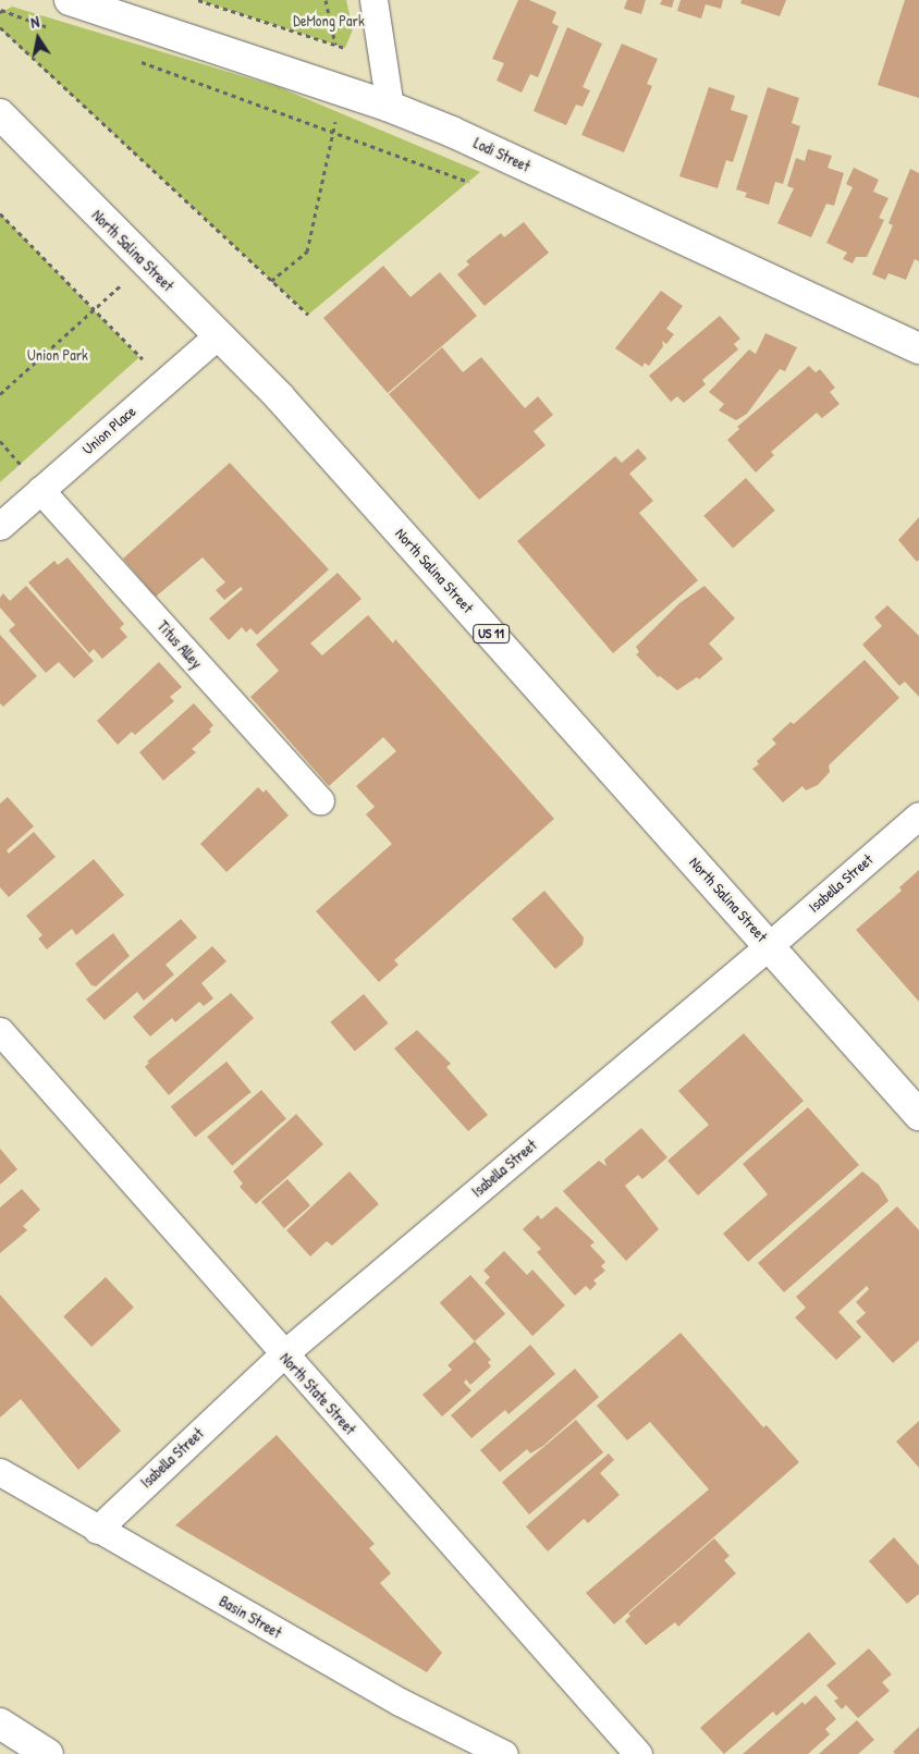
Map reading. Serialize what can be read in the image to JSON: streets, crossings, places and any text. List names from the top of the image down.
{
  "streets": {
    "main road": ["Lodi Street", "North Salina Street", "US 11"],
    "street": [
      "Union Place",
      "Titus Alley",
      "Isabella Street",
      "North State Street",
      "Basin Street"
    ]
  },
  "crossings": [
    ["North Salina Street", "Union Place"],
    ["North Salina Street", "Isabella Street"],
    ["Union Place", "Titus Alley"],
    ["Isabella Street", "North State Street"],
    ["Isabella Street", "Basin Street"]
  ],
  "parks": ["DeMong Park", "Union Park"],
  "north": "top"
}
